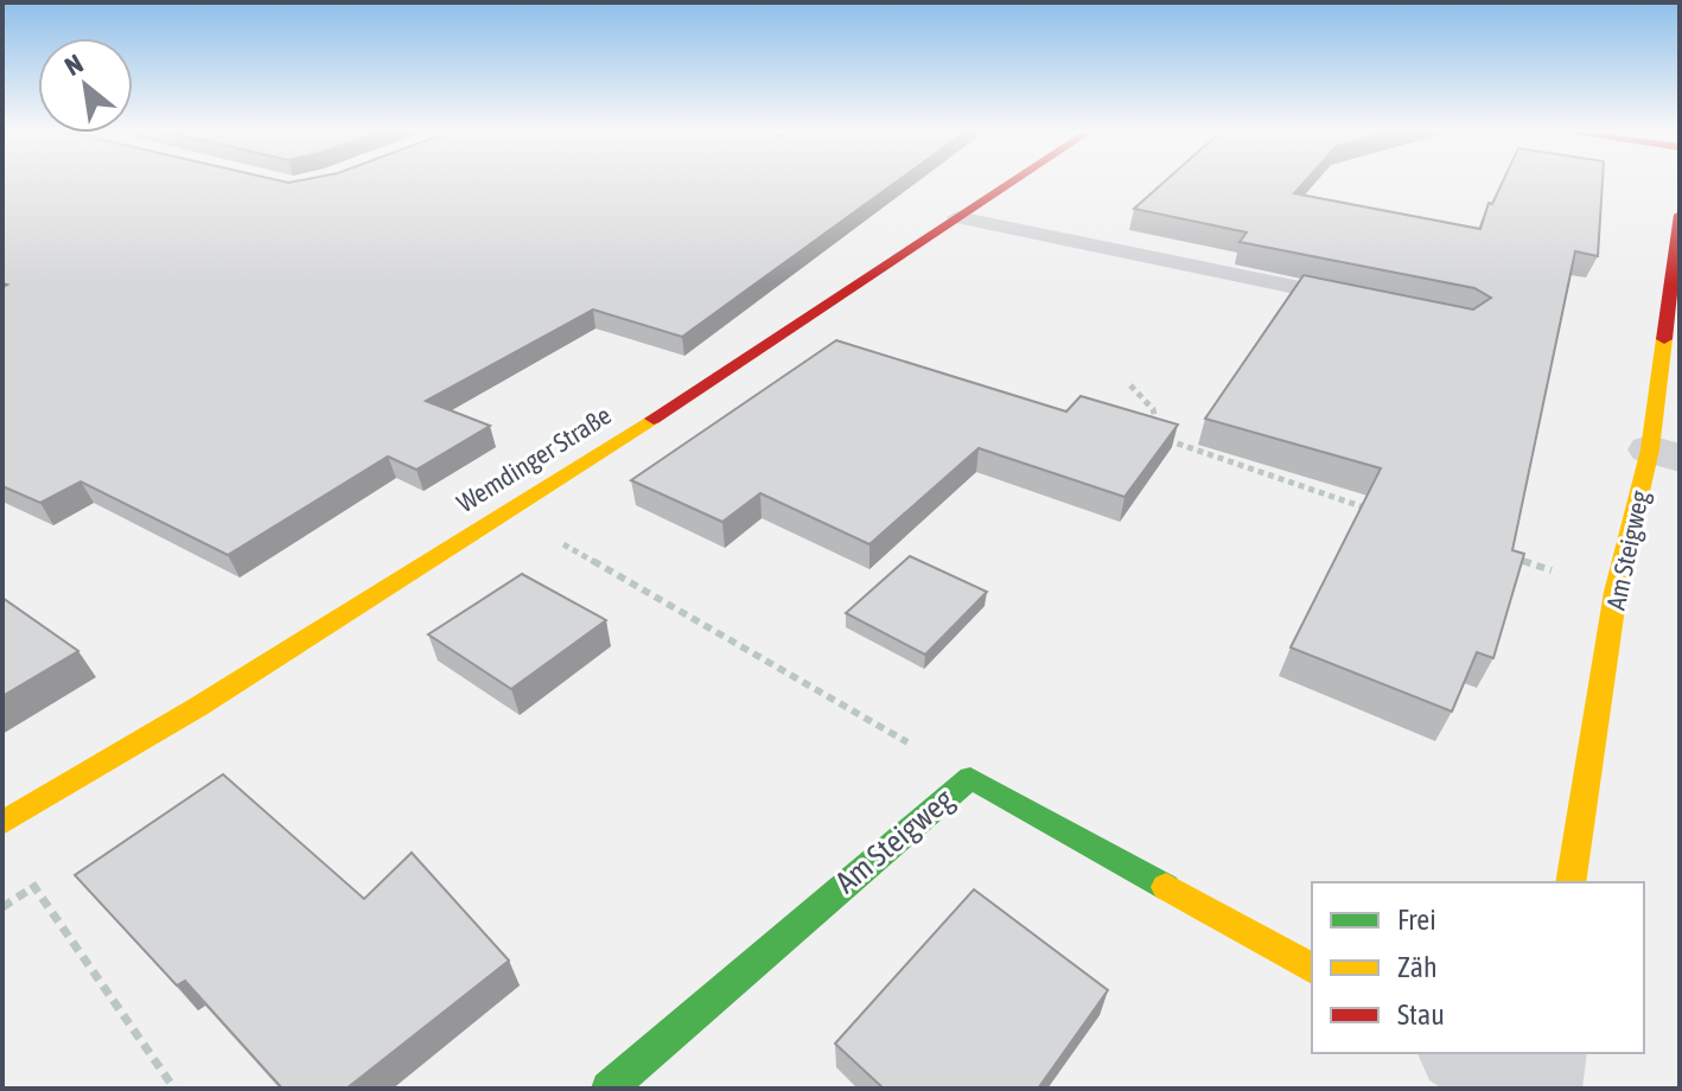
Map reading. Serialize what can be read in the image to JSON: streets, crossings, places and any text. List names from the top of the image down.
{
  "streets": {
    "street": ["Wemdinger Straße", "Am Steigweg"]
  },
  "legend": ["Frei", "Zäh", "Stau"],
  "north": "top left"
}
